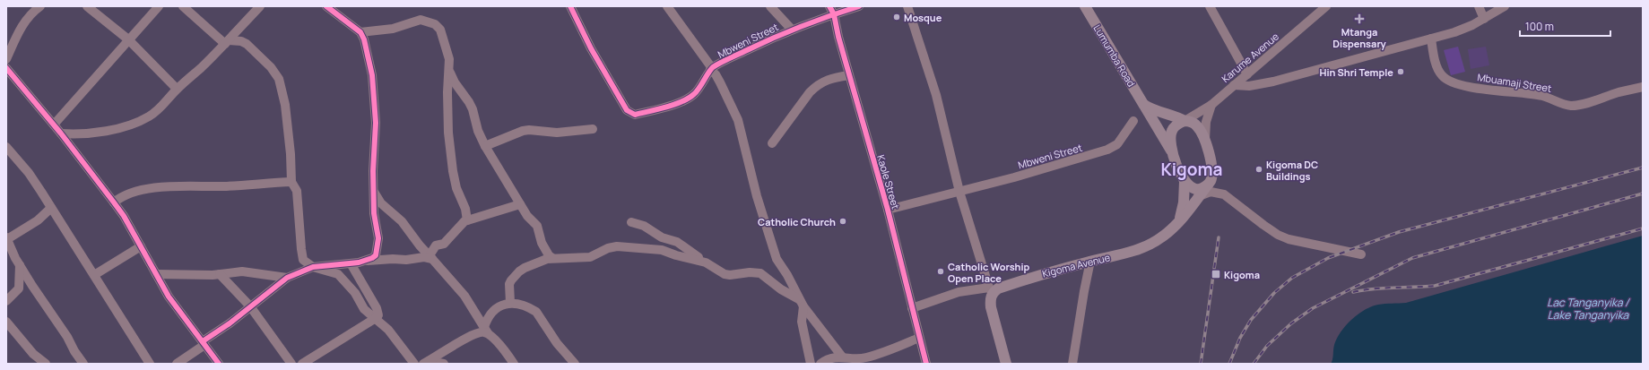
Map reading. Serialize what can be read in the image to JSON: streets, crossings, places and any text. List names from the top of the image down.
{
  "streets": {
    "main road": ["Lumumba Road", "Kigoma Avenue"],
    "street": [
      "Mbweni Street",
      "Karume Avenue",
      "Mbuamaji Street",
      "Kaole Street"
    ]
  },
  "crossings": [
    ["Mbweni Street", "Kaole Street"]
  ],
  "districts": ["Kigoma"],
  "water": ["Lac Tanganyika / Lake Tanganyika"],
  "places": {
    "other": [
      "Mosque",
      "Hin Shri Temple",
      "Kigoma DC Buildings",
      "Catholic Church",
      "Catholic Worship Open Place"
    ],
    "health": ["Mtanga Dispensary"],
    "transit": ["Kigoma"]
  },
  "scale_bar": "100 m"
}
